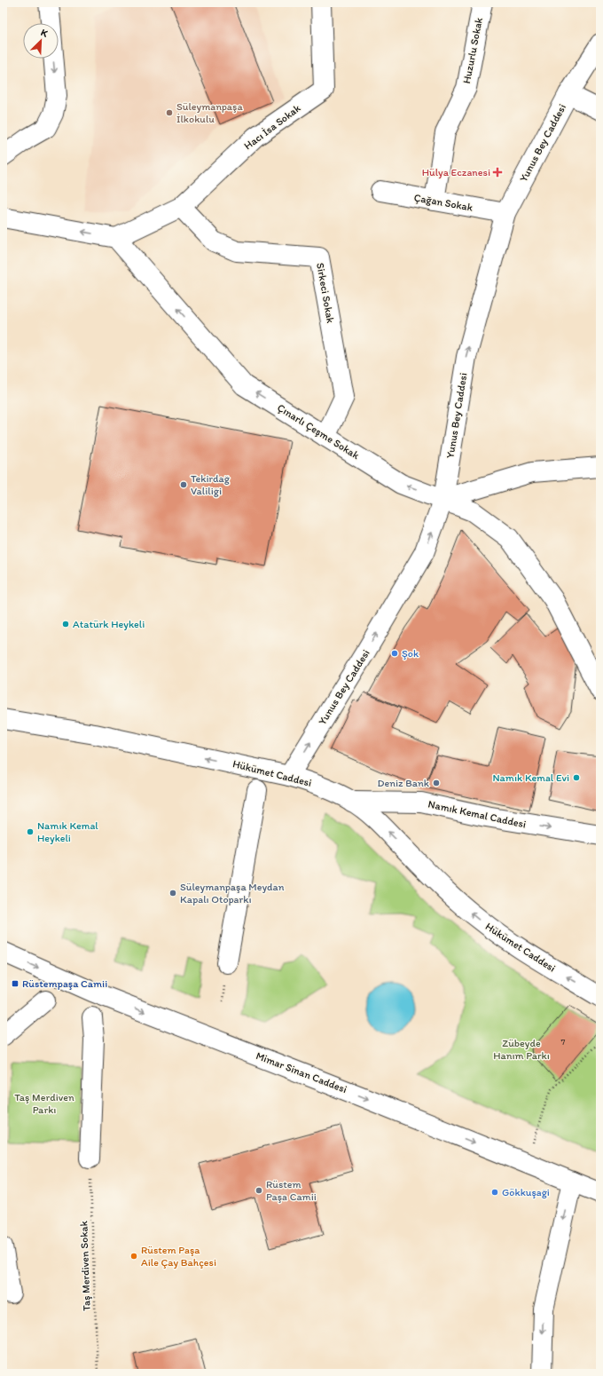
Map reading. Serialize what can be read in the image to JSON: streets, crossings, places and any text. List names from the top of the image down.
{
  "streets": {
    "street": [
      "Huzurlu Sokak",
      "Hacı İsa Sokak",
      "Yunus Bey Caddesi",
      "Çağan Sokak",
      "Sirkeci Sokak",
      "Çınarlı Çeşme Sokak",
      "Hükümet Caddesi",
      "Namık Kemal Caddesi",
      "Mimar Sinan Caddesi"
    ],
    "path": ["Taş Merdiven Sokak"]
  },
  "crossings": [
    ["Huzurlu Sokak", "Çağan Sokak"],
    ["Hacı İsa Sokak", "Sirkeci Sokak"],
    ["Hacı İsa Sokak", "Çınarlı Çeşme Sokak"],
    ["Yunus Bey Caddesi", "Çağan Sokak"],
    ["Yunus Bey Caddesi", "Çınarlı Çeşme Sokak"],
    ["Yunus Bey Caddesi", "Hükümet Caddesi"],
    ["Sirkeci Sokak", "Çınarlı Çeşme Sokak"],
    ["Hükümet Caddesi", "Namık Kemal Caddesi"]
  ],
  "one_way": [
    "Yunus Bey Caddesi",
    "Çınarlı Çeşme Sokak",
    "Hükümet Caddesi",
    "Namık Kemal Caddesi",
    "Mimar Sinan Caddesi"
  ],
  "parks": ["Zübeyde Hanım Parkı", "Taş Merdiven Parkı"],
  "places": {
    "other": [
      "Süleymanpaşa İlkokulu",
      "Tekirdağ Valiliği",
      "Atatürk Heykeli",
      "Şok",
      "Namık Kemal Evi",
      "Deniz Bank",
      "Namık Kemal Heykeli",
      "Süleymanpaşa Meydan Kapalı Otoparkı",
      "Rüstem Paşa Camii",
      "Gökkuşaği",
      "Rüstem Paşa Aile Çay Bahçesi"
    ],
    "health": ["Hülya Eczanesi"],
    "transit": ["Rüstempaşa Camii"]
  },
  "house_numbers": ["7"],
  "north": "top right"
}
